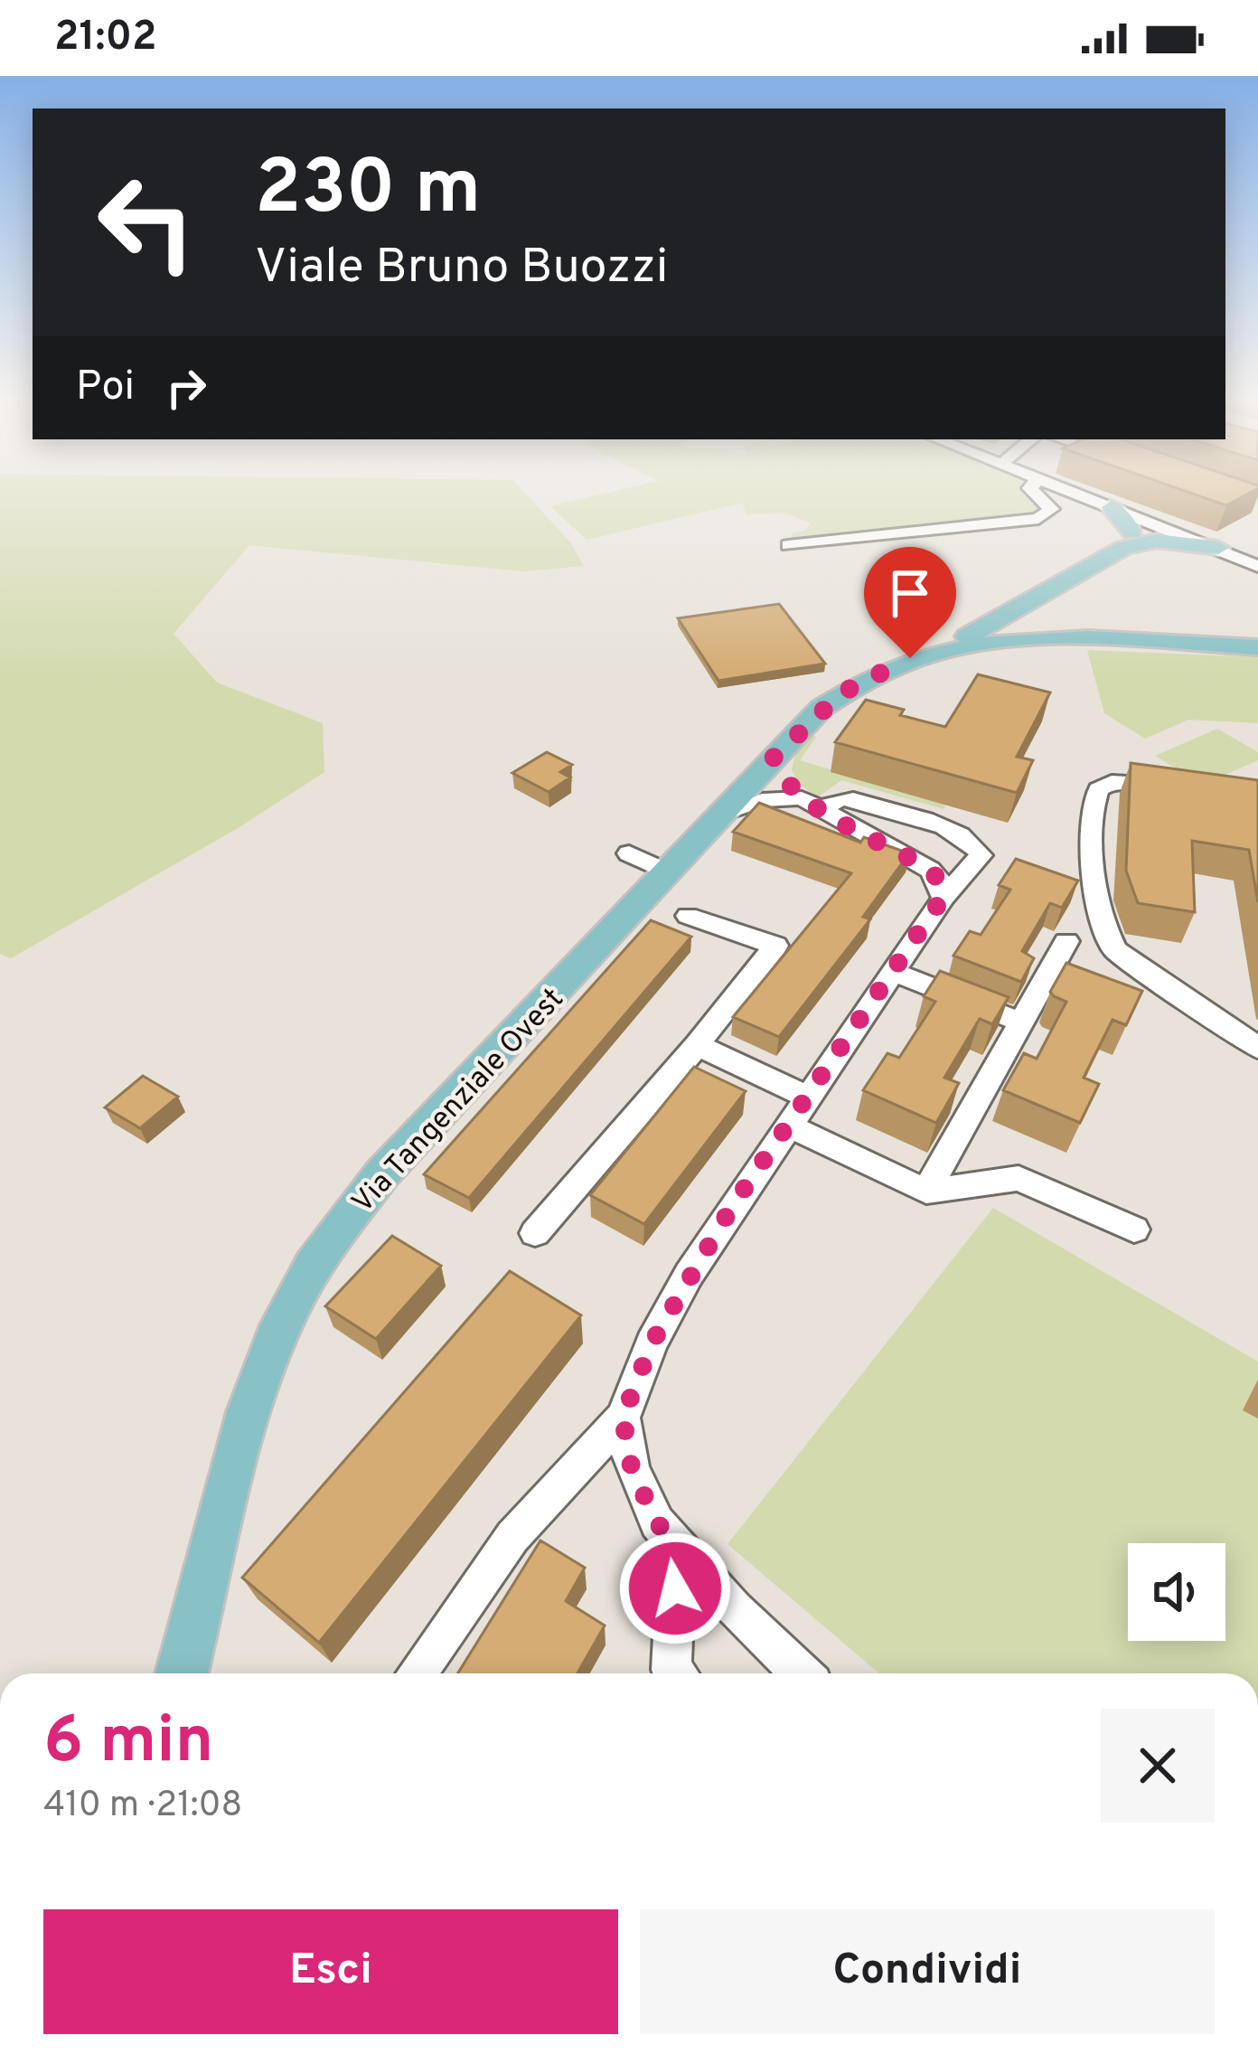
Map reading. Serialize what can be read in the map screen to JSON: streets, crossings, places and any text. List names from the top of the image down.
{
  "streets": {
    "main road": ["Via Tangenziale Ovest"]
  },
  "page": {
    "status": "21:02",
    "turn": ["230 m", "Viale Bruno Buozzi"],
    "then": "Poi",
    "heading": ["6 min", "410 m · 21:08"],
    "buttons": ["Esci", "Condividi"]
  }
}
